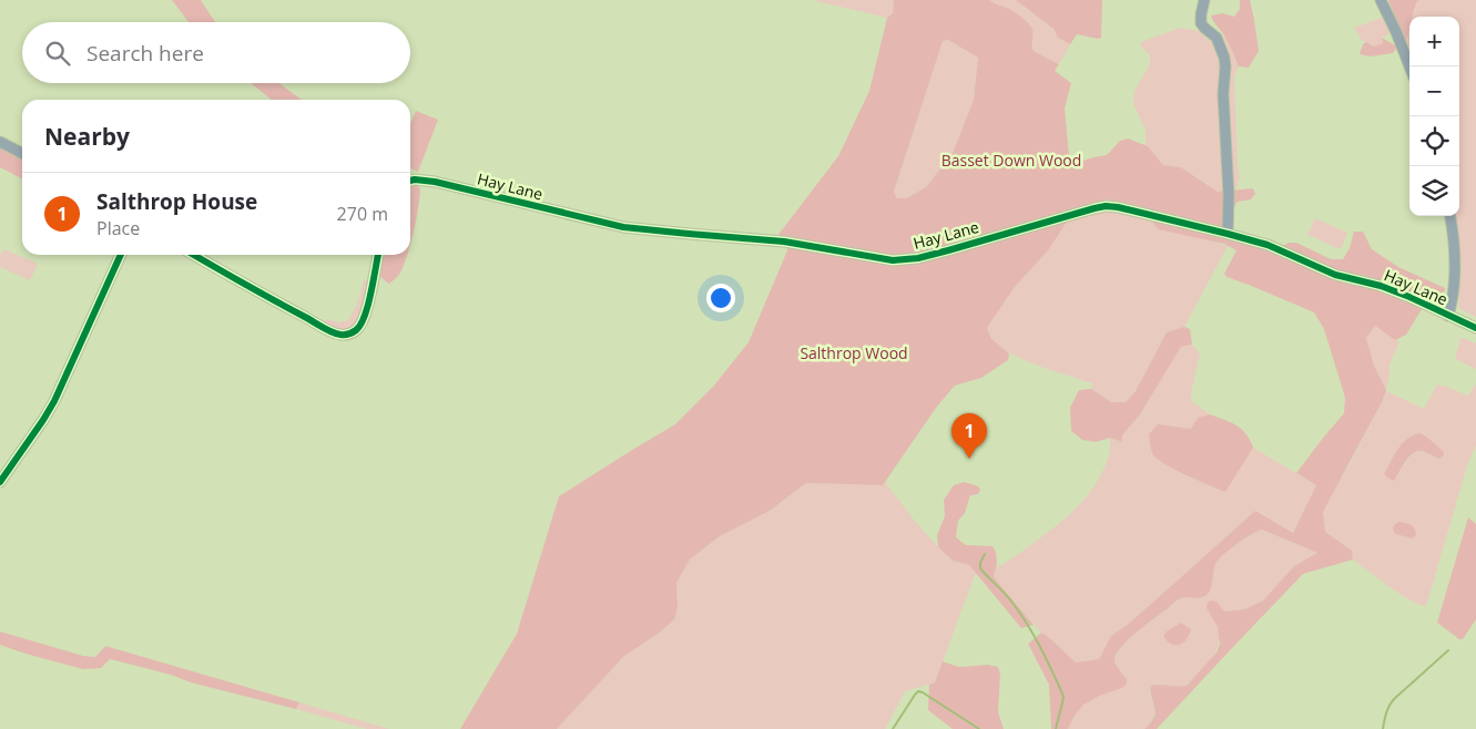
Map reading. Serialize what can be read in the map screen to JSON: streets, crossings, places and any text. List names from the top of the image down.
{
  "streets": {
    "street": ["Hay Lane"]
  },
  "parks": ["Basset Down Wood", "Salthrop Wood"],
  "page": {
    "map_buttons": ["+", "−"],
    "search": "Search here",
    "heading": "Nearby",
    "list": [
      {
        "mark": "1",
        "name": "Salthrop House",
        "note": "Place",
        "value": "270 m"
      }
    ],
    "pins": "1"
  }
}
